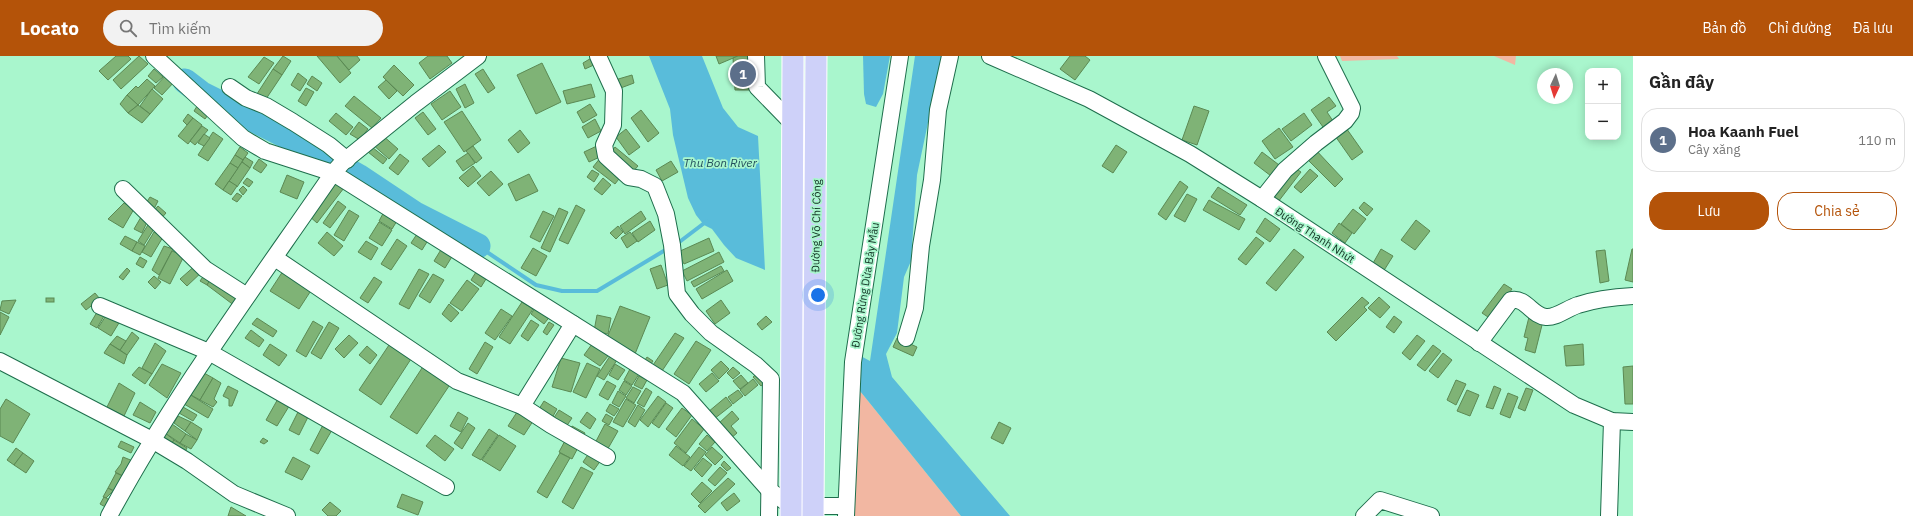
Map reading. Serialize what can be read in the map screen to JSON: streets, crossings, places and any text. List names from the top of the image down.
{
  "streets": {
    "main road": ["Đường Võ Chí Công"],
    "street": ["Đường Thanh Nhứt", "Đường Rừng Dừa Bảy Mẫu"]
  },
  "water": ["Thu Bon River"],
  "north": "bottom",
  "page": {
    "header": "Locato",
    "search": "Tìm kiếm",
    "nav": ["Bản đồ", "Chỉ đường", "Đã lưu"],
    "heading": "Gần đây",
    "pins": "1",
    "map_buttons": ["+", "−"],
    "list": [
      {
        "mark": "1",
        "name": "Hoa Kaanh Fuel",
        "note": "Cây xăng",
        "value": "110 m"
      }
    ],
    "buttons": ["Lưu", "Chia sẻ"]
  }
}
